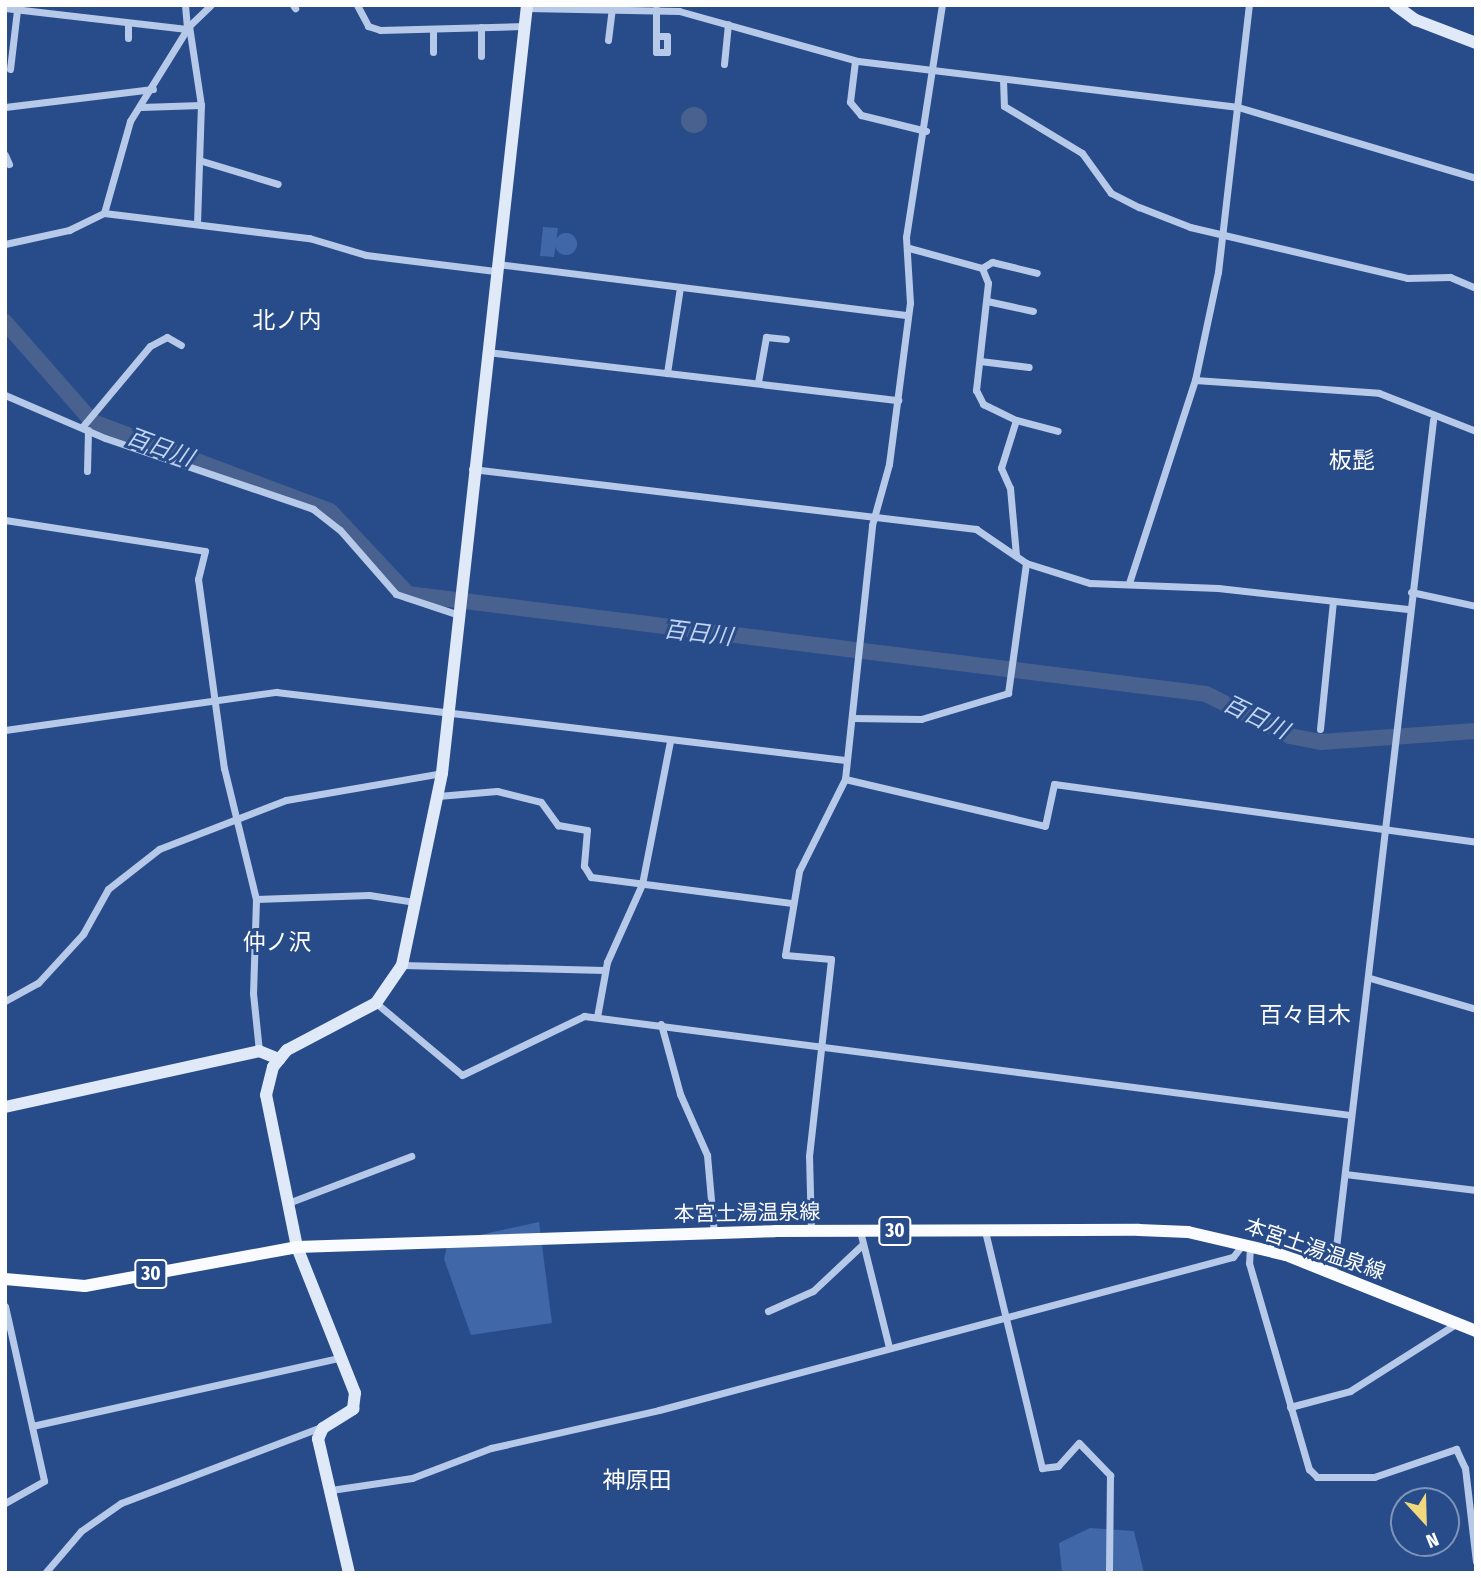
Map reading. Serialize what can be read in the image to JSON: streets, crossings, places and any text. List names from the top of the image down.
{
  "streets": {
    "main road": ["本宮土湯温泉線", "30"]
  },
  "districts": [
    "北ノ内",
    "板髭",
    "仲ノ沢",
    "百々目木",
    "神原田"
  ],
  "water": ["百日川"],
  "north": "bottom"
}
